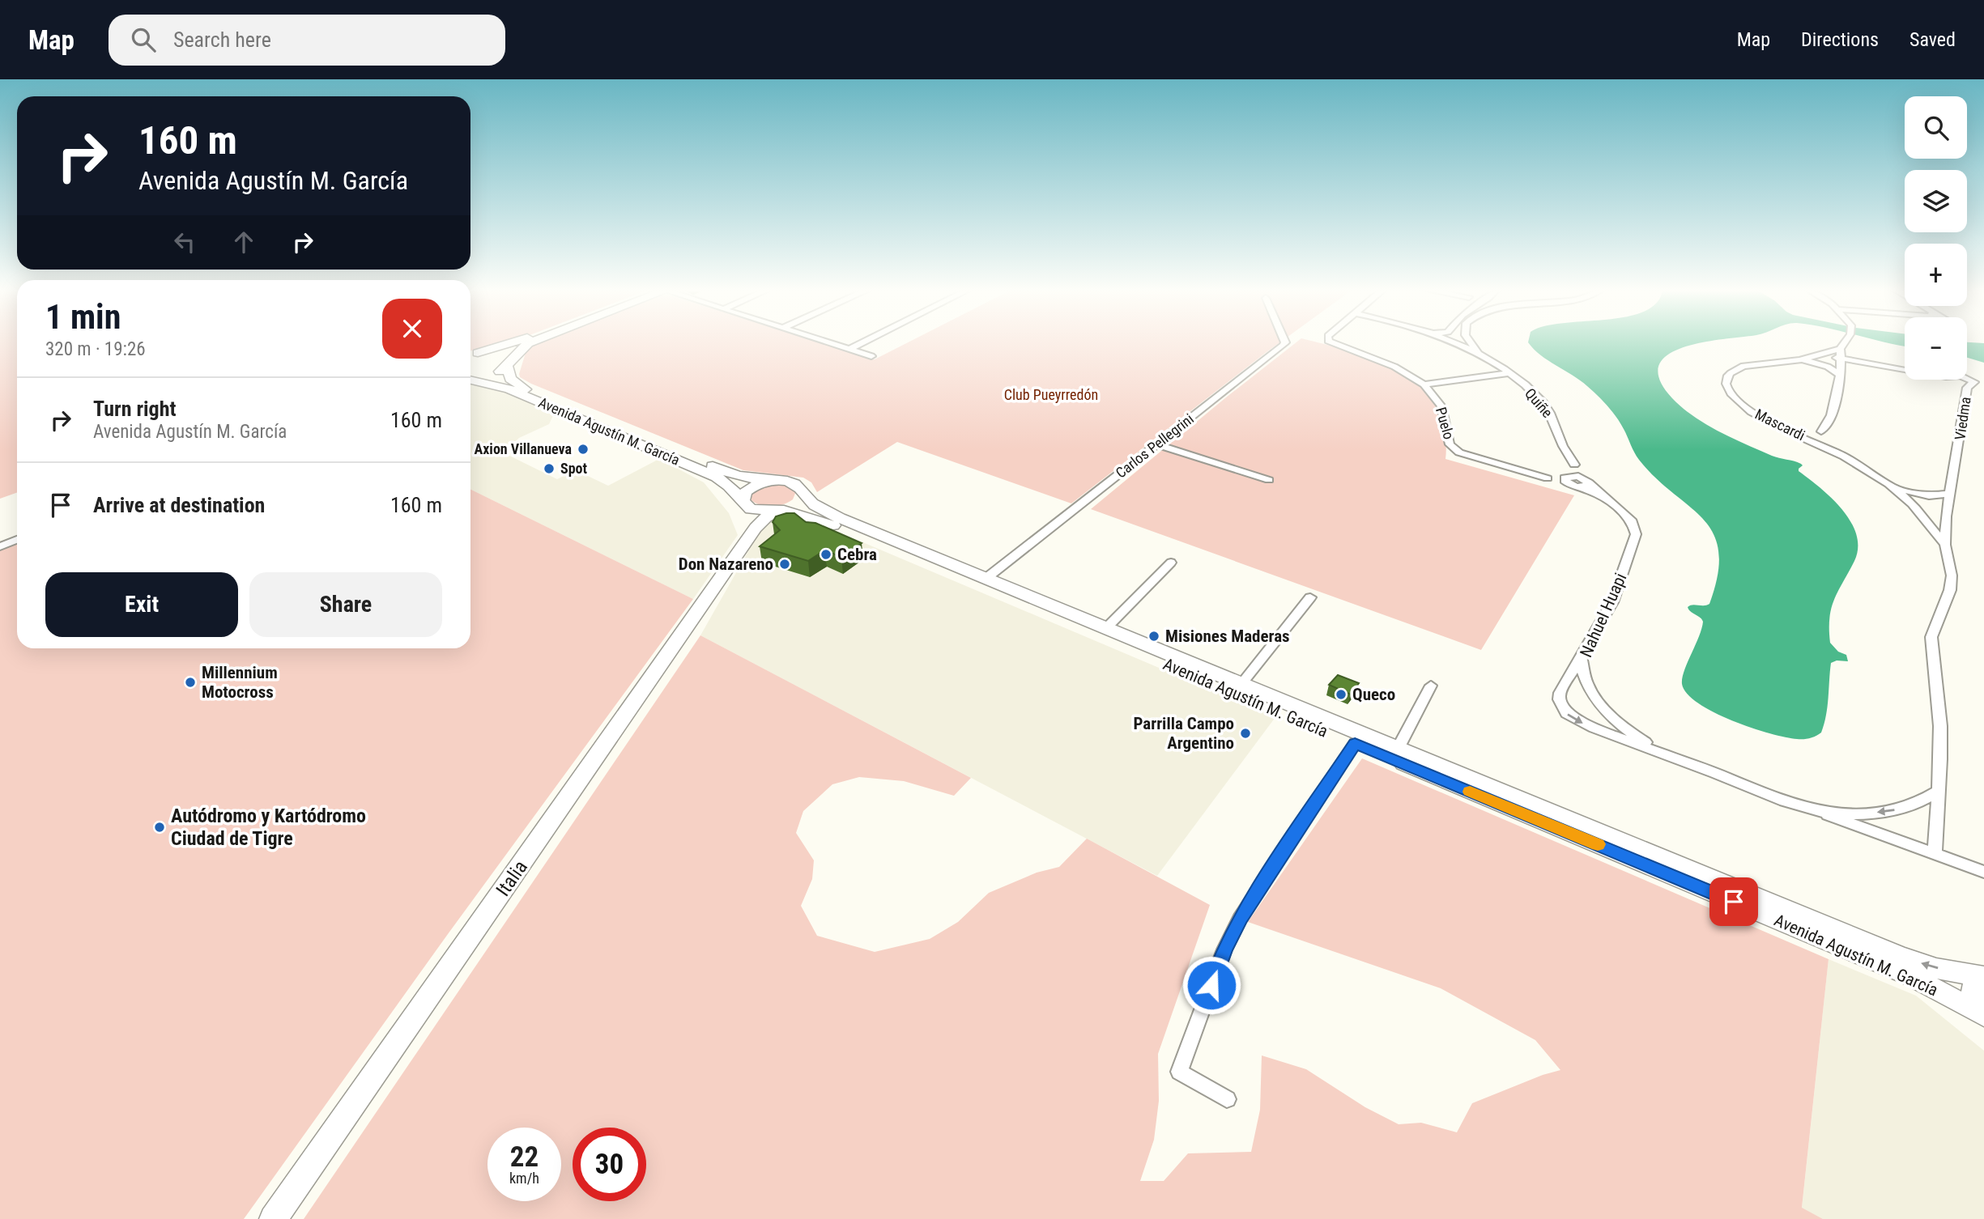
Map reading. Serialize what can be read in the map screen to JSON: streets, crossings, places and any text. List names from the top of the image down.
{
  "streets": {
    "main road": ["Avenida Agustín M. García", "Italia"],
    "street": [
      "Quiñe",
      "Viedma",
      "Puelo",
      "Mascardi",
      "Carlos Pellegrini",
      "Nahuel Huapi"
    ]
  },
  "crossings": [
    ["Quiñe", "Nahuel Huapi"],
    ["Viedma", "Mascardi"],
    ["Avenida Agustín M. García", "Carlos Pellegrini"],
    ["Avenida Agustín M. García", "Italia"]
  ],
  "parks": ["Club Pueyrredón"],
  "places": [
    "Axion Villanueva",
    "Spot",
    "Cebra",
    "Don Nazareno",
    "Misiones Maderas",
    "Millennium Motocross",
    "Queco",
    "Parrilla Campo Argentino",
    "Autódromo y Kartódromo Ciudad de Tigre"
  ],
  "page": {
    "header": "Map",
    "search": "Search here",
    "nav": ["Map", "Directions", "Saved"],
    "map_buttons": ["+", "−"],
    "turn": ["160 m", "Avenida Agustín M. García"],
    "heading": ["1 min", "320 m · 19:26"],
    "list": [
      {
        "name": "Turn right",
        "note": "Avenida Agustín M. García",
        "value": "160 m"
      },
      {
        "name": "Arrive at destination",
        "value": "160 m"
      }
    ],
    "buttons": ["Exit", "Share"],
    "speed": "22 km/h",
    "limit": "30"
  }
}
